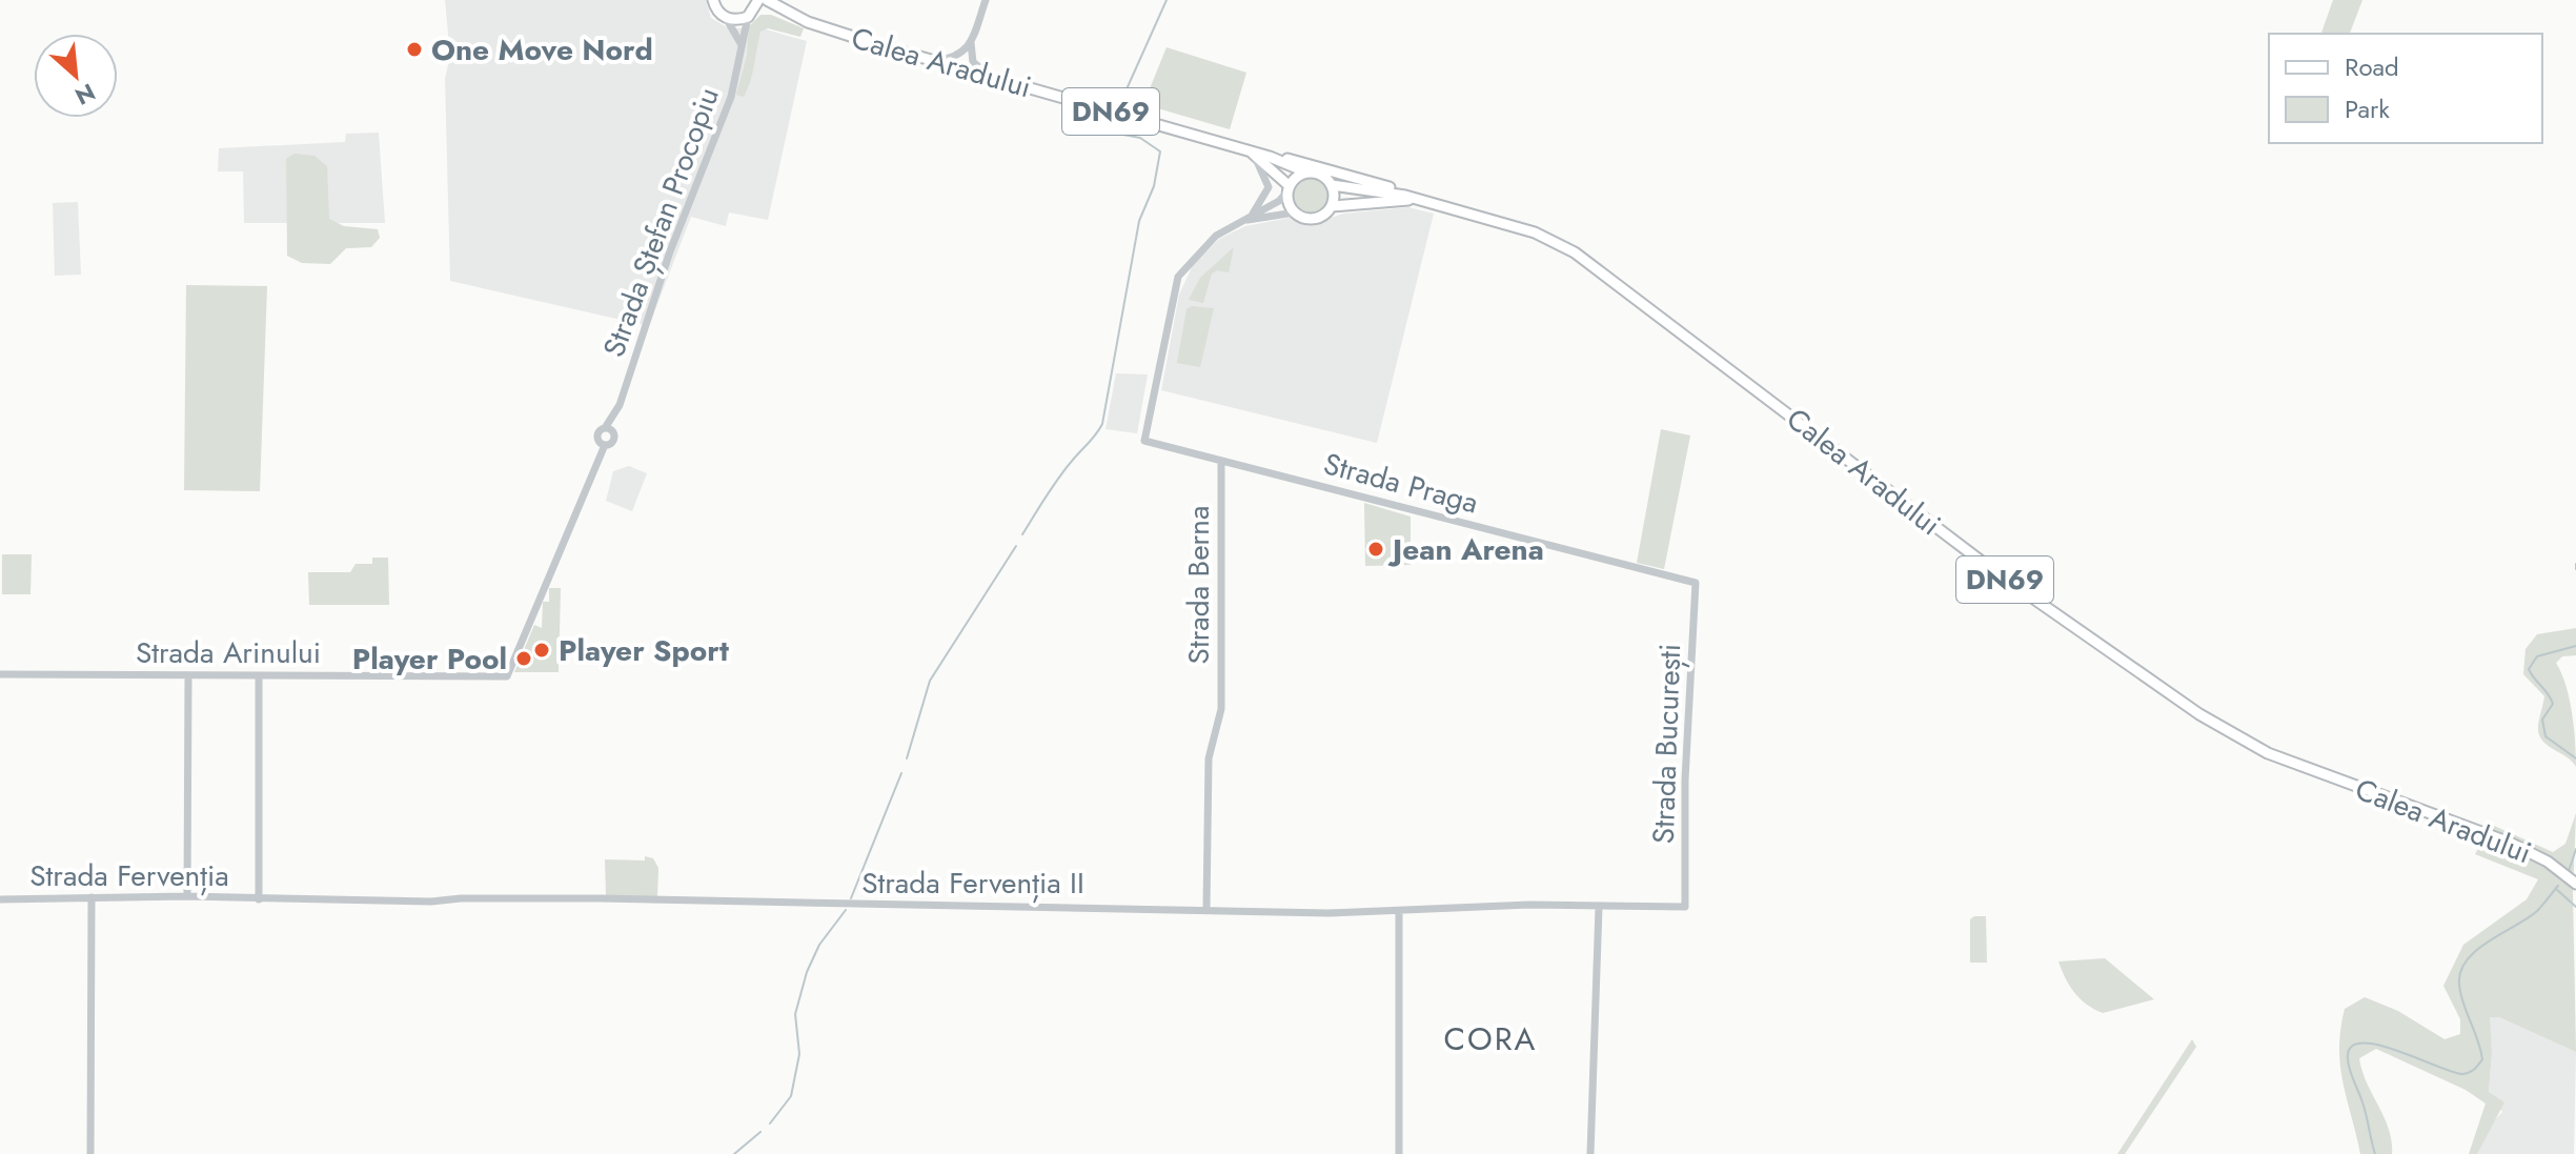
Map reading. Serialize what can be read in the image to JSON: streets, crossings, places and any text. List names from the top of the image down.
{
  "streets": {
    "main road": ["Calea Aradului", "DN69"],
    "street": [
      "Strada Ștefan Procopiu",
      "Strada Praga",
      "Strada Berna",
      "Strada Arinului",
      "Strada București",
      "Strada Fervenția",
      "Strada Fervenția II"
    ]
  },
  "crossings": [
    ["Calea Aradului", "DN69"],
    ["Strada Praga", "Strada Berna"],
    ["Strada Praga", "Strada București"],
    ["Strada Berna", "Strada Fervenția II"],
    ["Strada București", "Strada Fervenția II"],
    ["Strada Fervenția", "Strada Fervenția II"]
  ],
  "districts": ["CORA"],
  "places": [
    "One Move Nord",
    "Jean Arena",
    "Player Sport",
    "Player Pool"
  ],
  "legend": ["Road", "Park"],
  "north": "bottom right"
}
